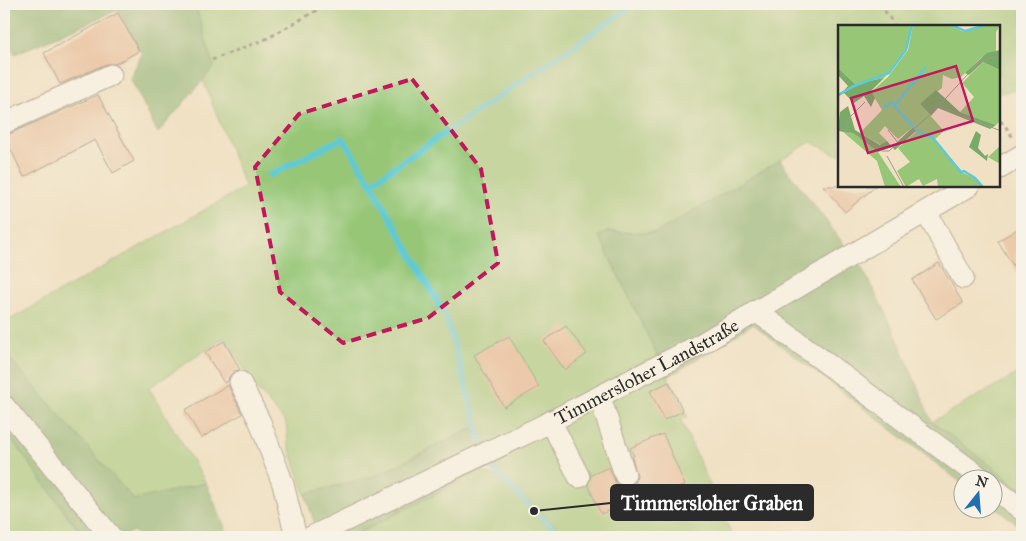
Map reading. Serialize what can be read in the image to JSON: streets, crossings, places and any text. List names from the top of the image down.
{
  "streets": {
    "street": ["Timmersloher Landstraße"]
  },
  "places": ["Timmersloher Graben"],
  "north": "top"
}
